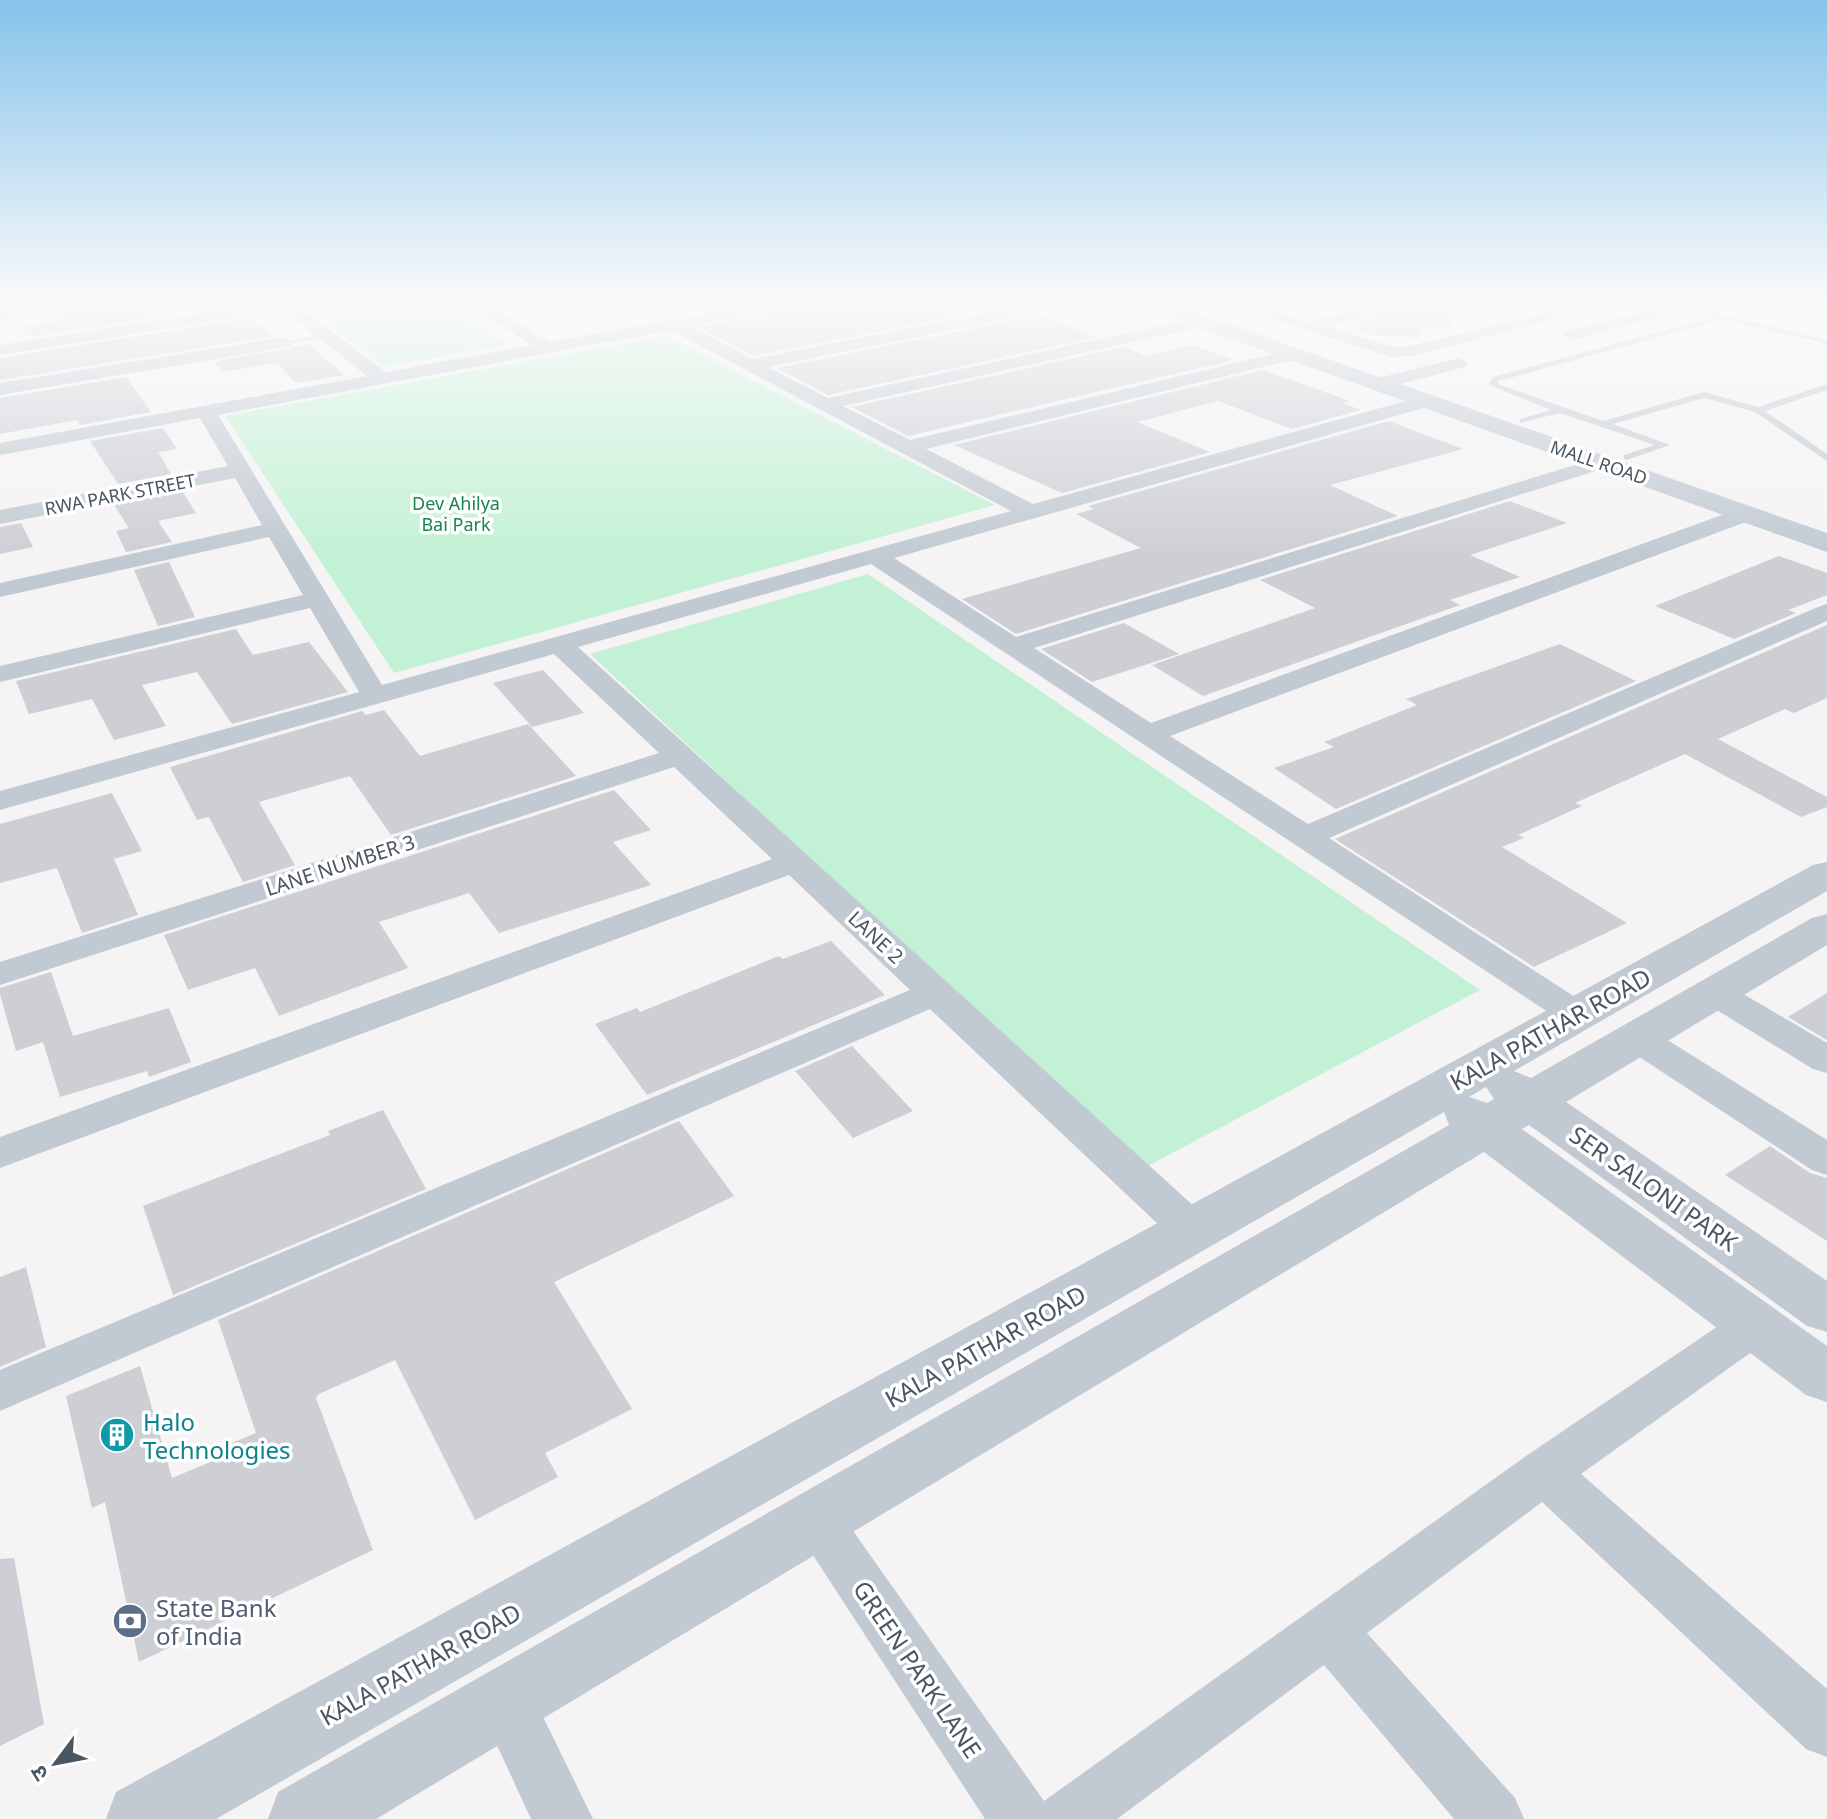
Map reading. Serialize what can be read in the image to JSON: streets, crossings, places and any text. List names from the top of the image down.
{
  "streets": {
    "street": [
      "MALL ROAD",
      "RWA PARK STREET",
      "LANE NUMBER 3",
      "LANE 2",
      "KALA PATHAR ROAD",
      "SER SALONI PARK",
      "GREEN PARK LANE"
    ]
  },
  "crossings": [
    ["LANE NUMBER 3", "LANE 2"],
    ["LANE 2", "KALA PATHAR ROAD"]
  ],
  "parks": ["Dev Ahilya Bai Park"],
  "places": {
    "building": ["Halo Technologies"],
    "bank": ["State Bank of India"]
  },
  "north": "bottom left"
}
